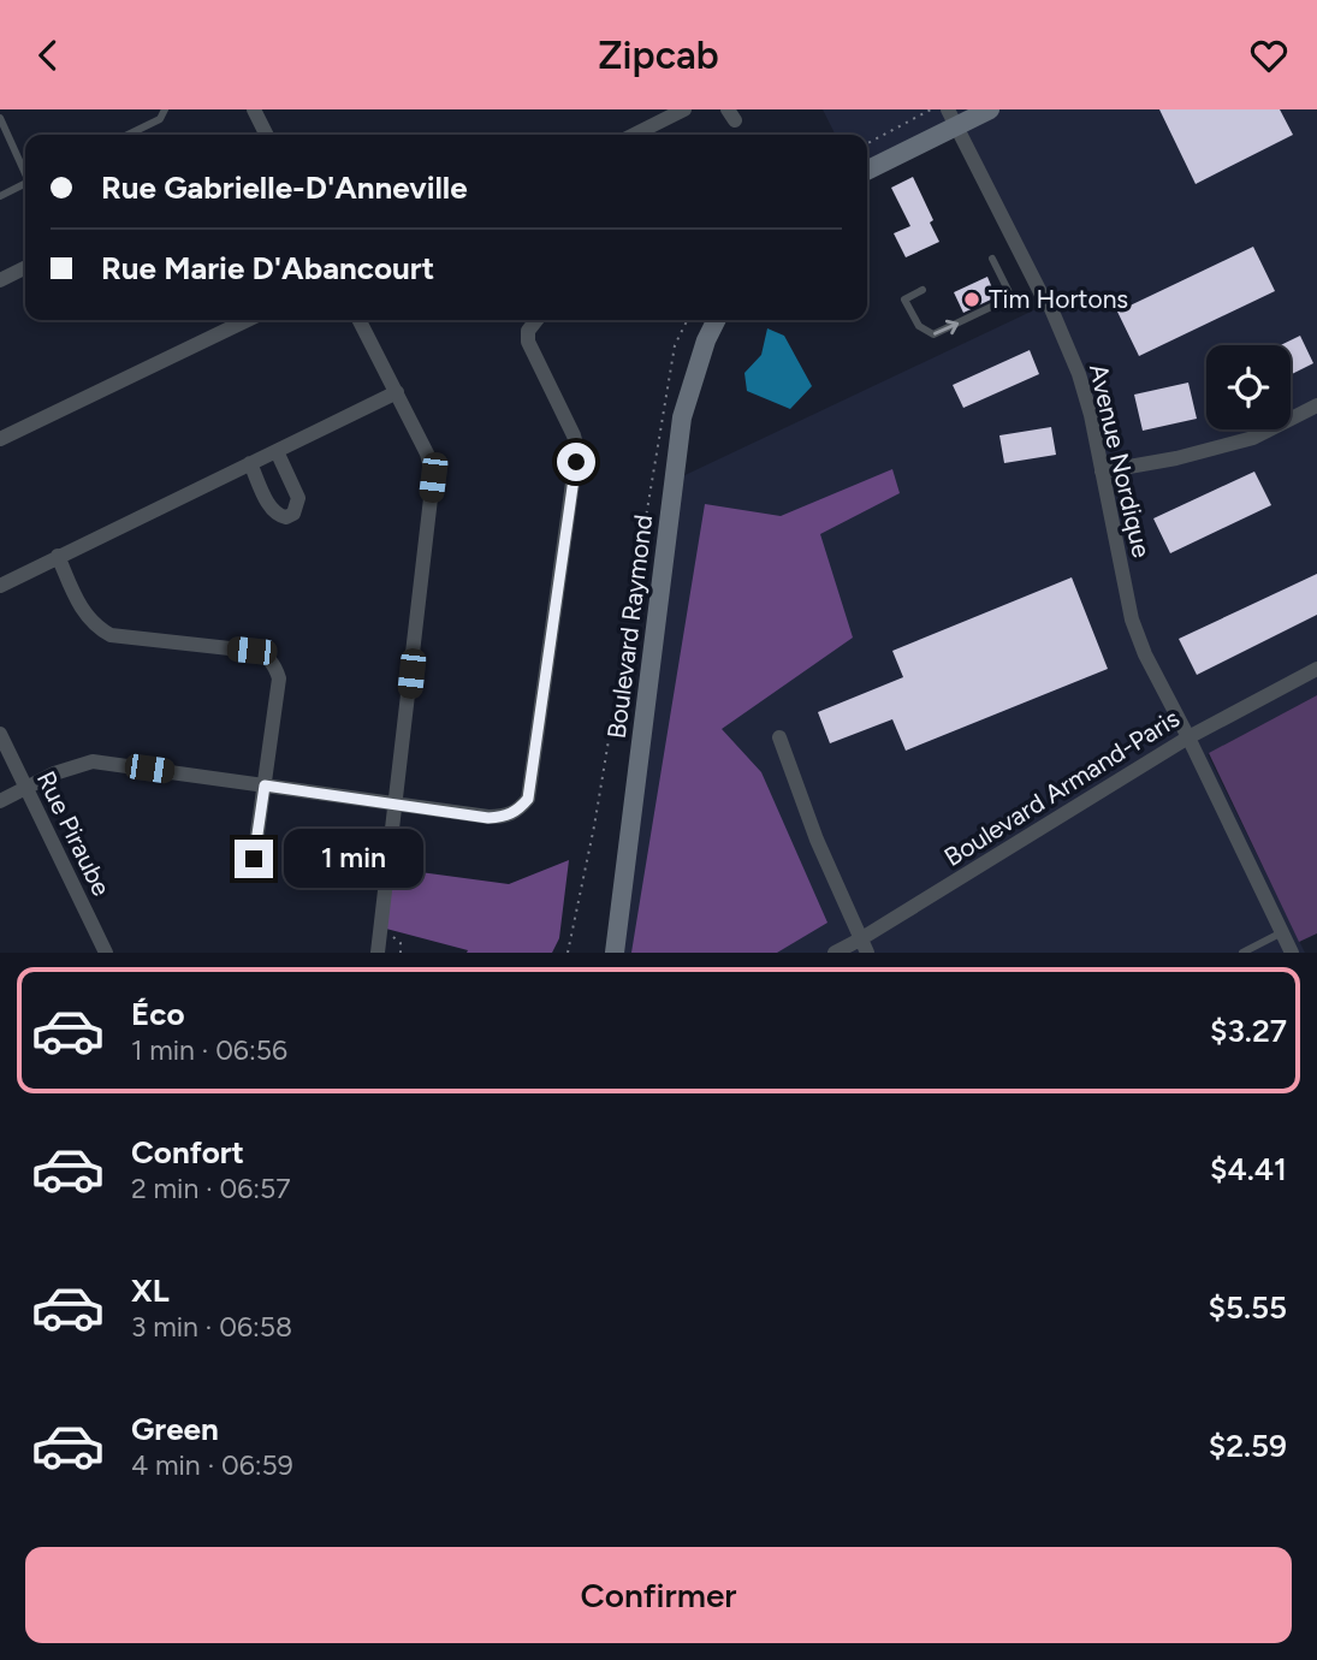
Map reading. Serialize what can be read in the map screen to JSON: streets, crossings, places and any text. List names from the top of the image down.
{
  "streets": {
    "street": [
      "Avenue Nordique",
      "Boulevard Raymond",
      "Boulevard Armand-Paris",
      "Rue Piraube"
    ]
  },
  "crossings": [
    ["Avenue Nordique", "Boulevard Armand-Paris"]
  ],
  "places": ["Tim Hortons"],
  "page": {
    "header": "Zipcab",
    "banner": ["Rue Gabrielle-D'Anneville", "Rue Marie D'Abancourt"],
    "bubble": "1 min",
    "list": [
      {
        "name": "Éco",
        "note": "1 min · 06:56",
        "value": "$3.27"
      },
      {
        "name": "Confort",
        "note": "2 min · 06:57",
        "value": "$4.41"
      },
      {
        "name": "XL",
        "note": "3 min · 06:58",
        "value": "$5.55"
      },
      {
        "name": "Green",
        "note": "4 min · 06:59",
        "value": "$2.59"
      }
    ],
    "buttons": "Confirmer"
  }
}
